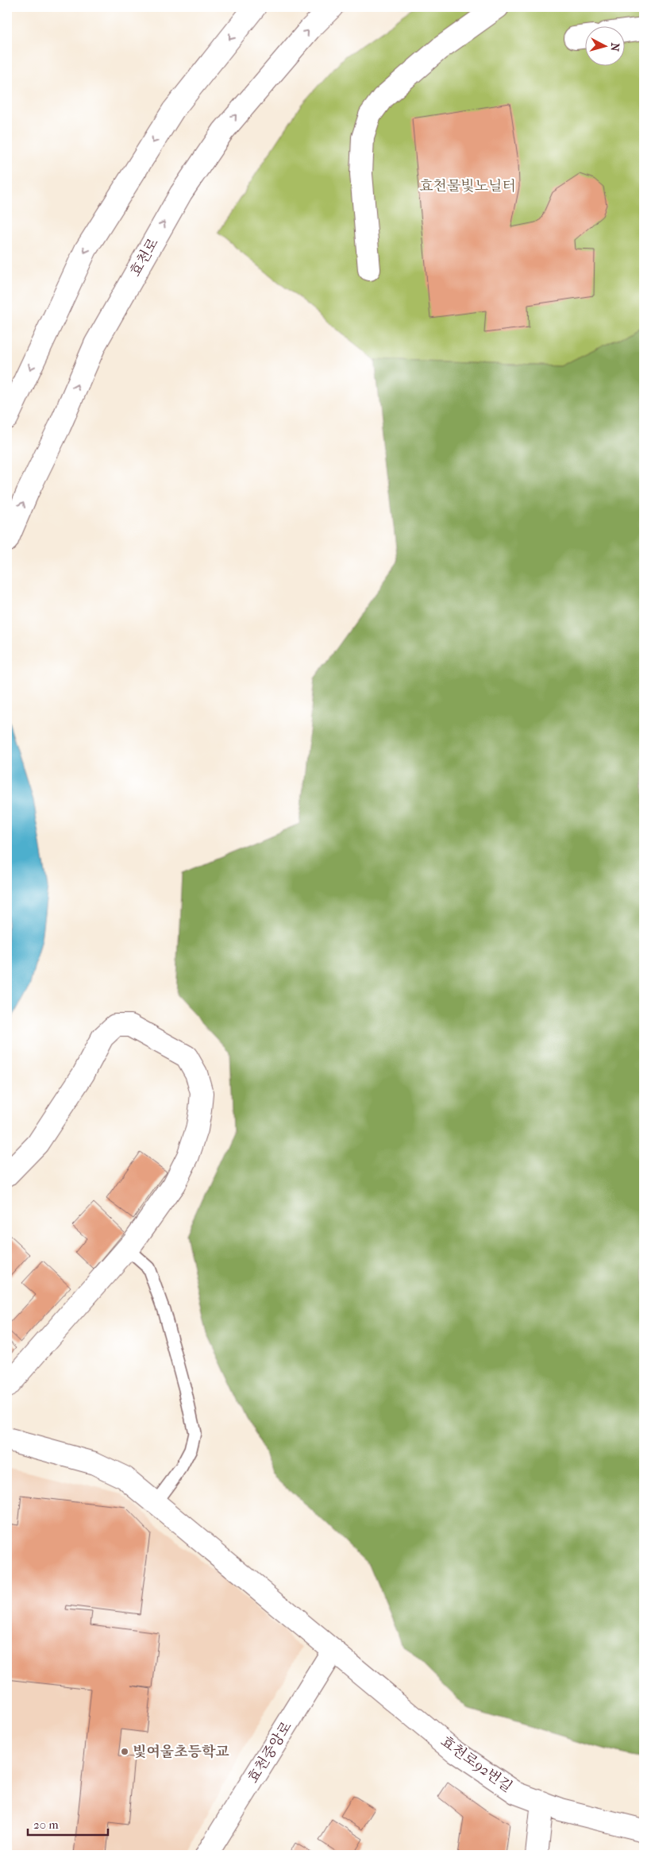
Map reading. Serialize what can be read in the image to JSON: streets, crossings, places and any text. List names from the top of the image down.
{
  "streets": {
    "street": ["효천로", "효천중앙로", "효천로92번길"]
  },
  "crossings": [
    ["효천중앙로", "효천로92번길"]
  ],
  "parks": ["효천물빛노닐터"],
  "places": ["빛여울초등학교"],
  "scale_bar": "20 m",
  "north": "right"
}
